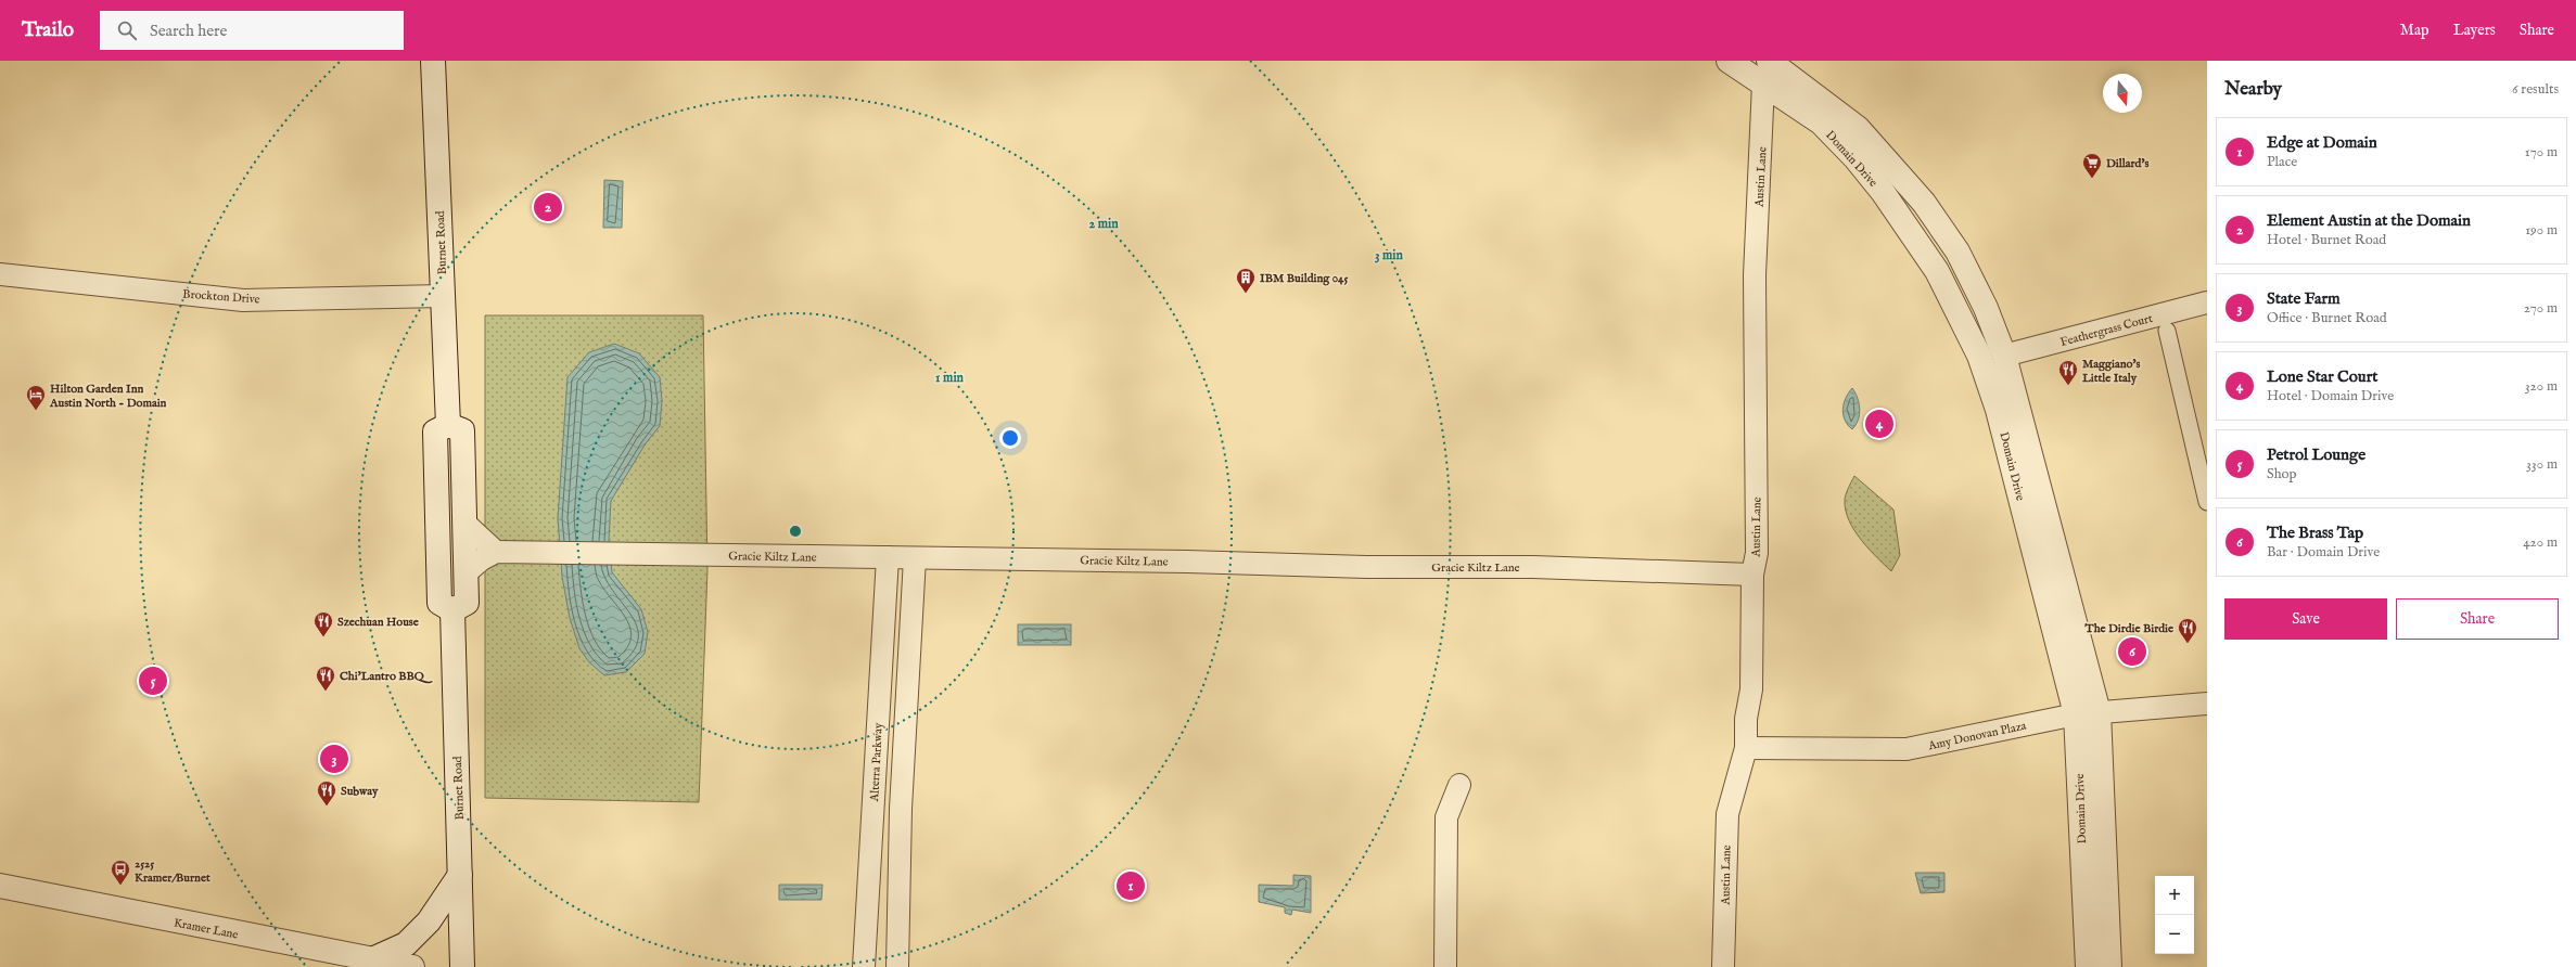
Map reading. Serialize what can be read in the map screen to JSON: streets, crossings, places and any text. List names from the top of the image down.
{
  "streets": {
    "street": [
      "Domain Drive",
      "Austin Lane",
      "Burnet Road",
      "Brockton Drive",
      "Feathergrass Court",
      "Gracie Kiltz Lane",
      "Amy Donovan Plaza",
      "Alterra Parkway",
      "Kramer Lane"
    ]
  },
  "crossings": [
    ["Domain Drive", "Austin Lane"],
    ["Domain Drive", "Feathergrass Court"],
    ["Domain Drive", "Amy Donovan Plaza"],
    ["Austin Lane", "Gracie Kiltz Lane"],
    ["Austin Lane", "Amy Donovan Plaza"],
    ["Burnet Road", "Brockton Drive"],
    ["Gracie Kiltz Lane", "Alterra Parkway"]
  ],
  "places": {
    "supermarket": ["Dillard's"],
    "building": ["IBM Building 045"],
    "restaurant": [
      "Maggiano's Little Italy",
      "Szechuan House",
      "The Dirdie Birdie",
      "Chi'Lantro BBQ",
      "Subway"
    ],
    "hotel": ["Hilton Garden Inn Austin North - Domain"],
    "bus stop": ["2525 Kramer/Burnet"]
  },
  "north": "bottom",
  "page": {
    "header": "Trailo",
    "search": "Search here",
    "nav": ["Map", "Layers", "Share"],
    "heading": ["Nearby", "6 results"],
    "list": [
      {
        "mark": "1",
        "name": "Edge at Domain",
        "note": "Place",
        "value": "170 m"
      },
      {
        "mark": "2",
        "name": "Element Austin at the Domain",
        "note": "Hotel · Burnet Road",
        "value": "190 m"
      },
      {
        "mark": "3",
        "name": "State Farm",
        "note": "Office · Burnet Road",
        "value": "270 m"
      },
      {
        "mark": "4",
        "name": "Lone Star Court",
        "note": "Hotel · Domain Drive",
        "value": "320 m"
      },
      {
        "mark": "5",
        "name": "Petrol Lounge",
        "note": "Shop",
        "value": "330 m"
      },
      {
        "mark": "6",
        "name": "The Brass Tap",
        "note": "Bar · Domain Drive",
        "value": "420 m"
      }
    ],
    "pins": [
      "2",
      "4",
      "6",
      "5",
      "3",
      "1"
    ],
    "buttons": ["Save", "Share"],
    "map_buttons": ["+", "−"]
  },
  "rings": ["2 min", "3 min", "1 min"]
}
